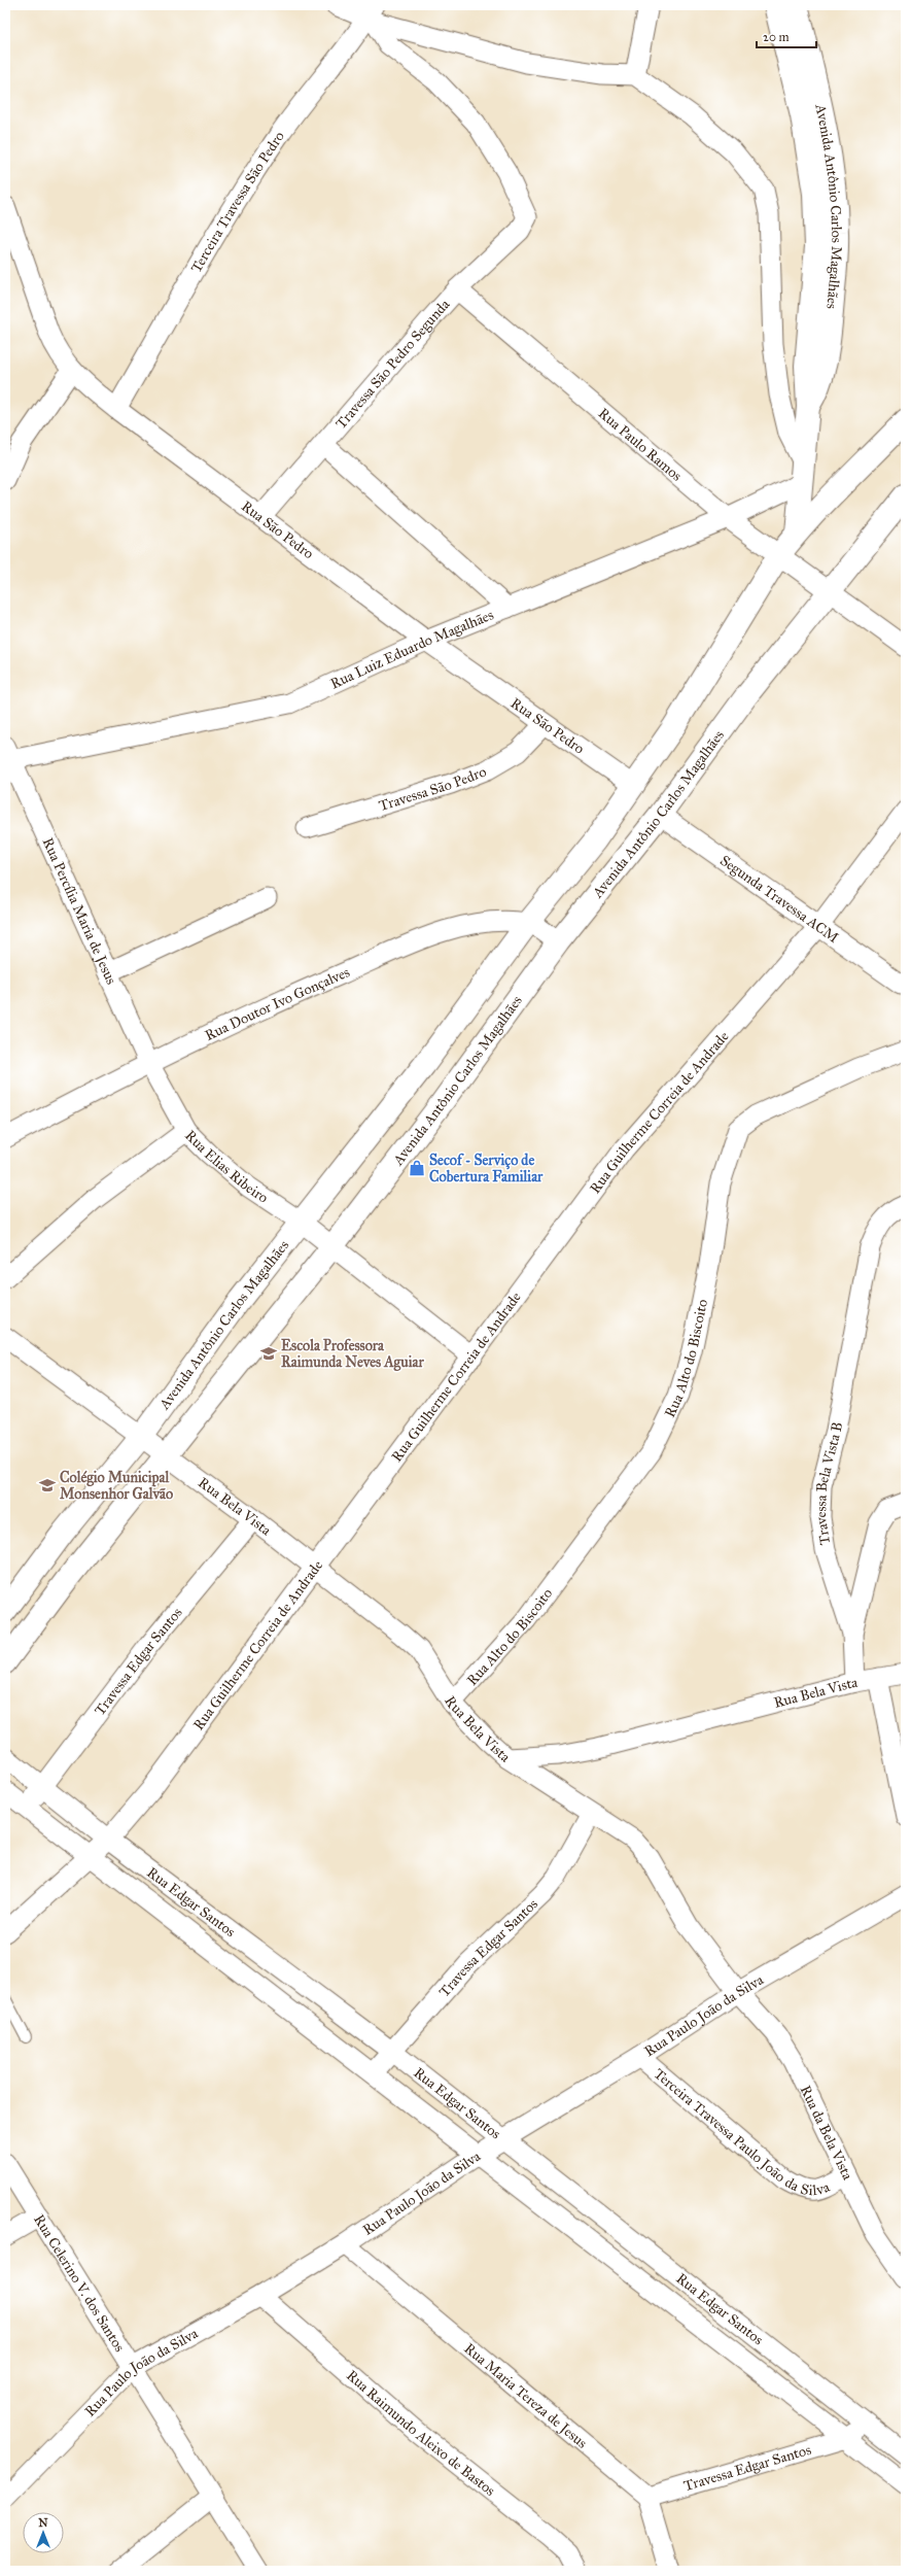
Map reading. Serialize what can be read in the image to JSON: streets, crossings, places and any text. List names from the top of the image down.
{
  "streets": {
    "main road": ["Avenida Antônio Carlos Magalhães"],
    "street": [
      "Terceira Travessa São Pedro",
      "Travessa São Pedro Segunda",
      "Rua Paulo Ramos",
      "Rua São Pedro",
      "Rua Luiz Eduardo Magalhães",
      "Travessa São Pedro",
      "Segunda Travessa ACM",
      "Rua Percília Maria de Jesus",
      "Rua Doutor Ivo Gonçalves",
      "Rua Guilherme Correia de Andrade",
      "Rua Elias Ribeiro",
      "Rua Alto do Biscoito",
      "Travessa Bela Vista B",
      "Rua Bela Vista",
      "Travessa Edgar Santos",
      "Rua Edgar Santos",
      "Rua Paulo João da Silva",
      "Terceira Travessa Paulo João da Silva",
      "Rua da Bela Vista",
      "Rua Celerino V. dos Santos",
      "Rua Maria Tereza de Jesus",
      "Rua Raimundo Aleixo de Bastos"
    ]
  },
  "crossings": [
    ["Terceira Travessa São Pedro", "Travessa São Pedro Segunda"],
    ["Terceira Travessa São Pedro", "Rua São Pedro"],
    ["Avenida Antônio Carlos Magalhães", "Rua Paulo Ramos"],
    ["Avenida Antônio Carlos Magalhães", "Rua São Pedro"],
    ["Avenida Antônio Carlos Magalhães", "Rua Luiz Eduardo Magalhães"],
    ["Avenida Antônio Carlos Magalhães", "Segunda Travessa ACM"],
    ["Avenida Antônio Carlos Magalhães", "Rua Doutor Ivo Gonçalves"],
    ["Avenida Antônio Carlos Magalhães", "Rua Elias Ribeiro"],
    ["Avenida Antônio Carlos Magalhães", "Rua Bela Vista"],
    ["Travessa São Pedro Segunda", "Rua Paulo Ramos"],
    ["Travessa São Pedro Segunda", "Rua São Pedro"],
    ["Rua Paulo Ramos", "Rua Luiz Eduardo Magalhães"],
    ["Rua São Pedro", "Rua Luiz Eduardo Magalhães"],
    ["Rua São Pedro", "Travessa São Pedro"],
    ["Rua Luiz Eduardo Magalhães", "Rua Percília Maria de Jesus"],
    ["Segunda Travessa ACM", "Rua Guilherme Correia de Andrade"],
    ["Rua Percília Maria de Jesus", "Rua Doutor Ivo Gonçalves"],
    ["Rua Percília Maria de Jesus", "Rua Elias Ribeiro"],
    ["Rua Doutor Ivo Gonçalves", "Rua Elias Ribeiro"],
    ["Rua Guilherme Correia de Andrade", "Rua Elias Ribeiro"],
    ["Rua Guilherme Correia de Andrade", "Rua Bela Vista"],
    ["Rua Guilherme Correia de Andrade", "Rua Edgar Santos"],
    ["Rua Alto do Biscoito", "Rua Bela Vista"],
    ["Travessa Bela Vista B", "Rua Bela Vista"],
    ["Rua Bela Vista", "Travessa Edgar Santos"],
    ["Rua Bela Vista", "Rua da Bela Vista"],
    ["Travessa Edgar Santos", "Rua Edgar Santos"],
    ["Travessa Edgar Santos", "Rua da Bela Vista"],
    ["Travessa Edgar Santos", "Rua Maria Tereza de Jesus"],
    ["Rua Edgar Santos", "Rua Paulo João da Silva"],
    ["Rua Paulo João da Silva", "Terceira Travessa Paulo João da Silva"],
    ["Rua Paulo João da Silva", "Rua da Bela Vista"],
    ["Rua Paulo João da Silva", "Rua Celerino V. dos Santos"],
    ["Rua Paulo João da Silva", "Rua Maria Tereza de Jesus"],
    ["Rua Paulo João da Silva", "Rua Raimundo Aleixo de Bastos"],
    ["Terceira Travessa Paulo João da Silva", "Rua da Bela Vista"]
  ],
  "places": {
    "shop": ["Secof - Serviço de Cobertura Familiar"],
    "school or university": ["Escola Professora Raimunda Neves Aguiar", "Colégio Municipal Monsenhor Galvão"]
  },
  "scale_bar": "20 m",
  "north": "top"
}
